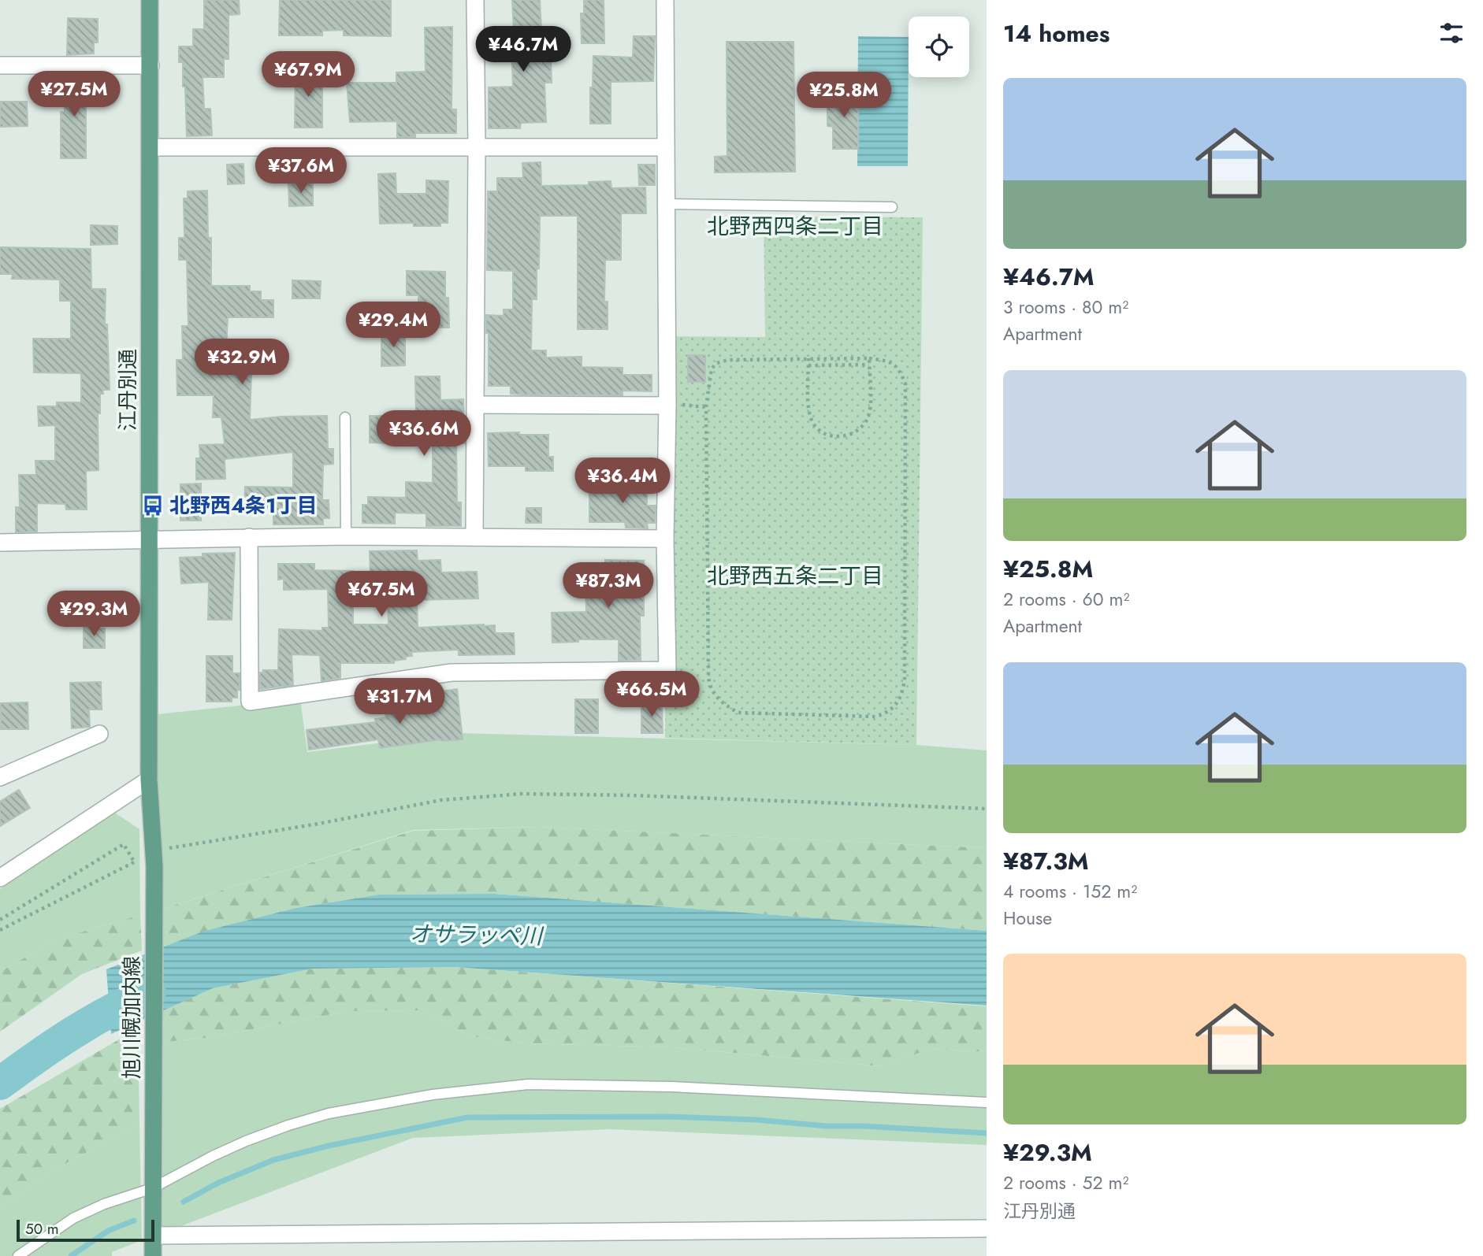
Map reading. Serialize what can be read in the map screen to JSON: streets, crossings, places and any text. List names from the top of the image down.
{
  "streets": {
    "main road": ["江丹別通", "旭川幌加内線"]
  },
  "crossings": [
    ["江丹別通", "旭川幌加内線"]
  ],
  "districts": ["北野西四条二丁目", "北野西五条二丁目"],
  "water": ["オサラッペ川"],
  "places": {
    "bus stop": ["北野西4条1丁目"]
  },
  "scale_bar": "50 m",
  "page": {
    "heading": "14 homes",
    "price": [
      "¥46.7M",
      "¥67.9M",
      "¥27.5M",
      "¥25.8M",
      "¥37.6M",
      "¥29.4M",
      "¥32.9M",
      "¥36.6M",
      "¥36.4M",
      "¥87.3M",
      "¥67.5M",
      "¥29.3M",
      "¥66.5M",
      "¥31.7M"
    ],
    "list": [
      {
        "name": "¥46.7M",
        "note": "3 rooms · 80 m² · Apartment"
      },
      {
        "name": "¥25.8M",
        "note": "2 rooms · 60 m² · Apartment"
      },
      {
        "name": "¥87.3M",
        "note": "4 rooms · 152 m² · House"
      },
      {
        "name": "¥29.3M",
        "note": "2 rooms · 52 m² · 江丹別通"
      }
    ],
    "scale": "50 m"
  }
}
